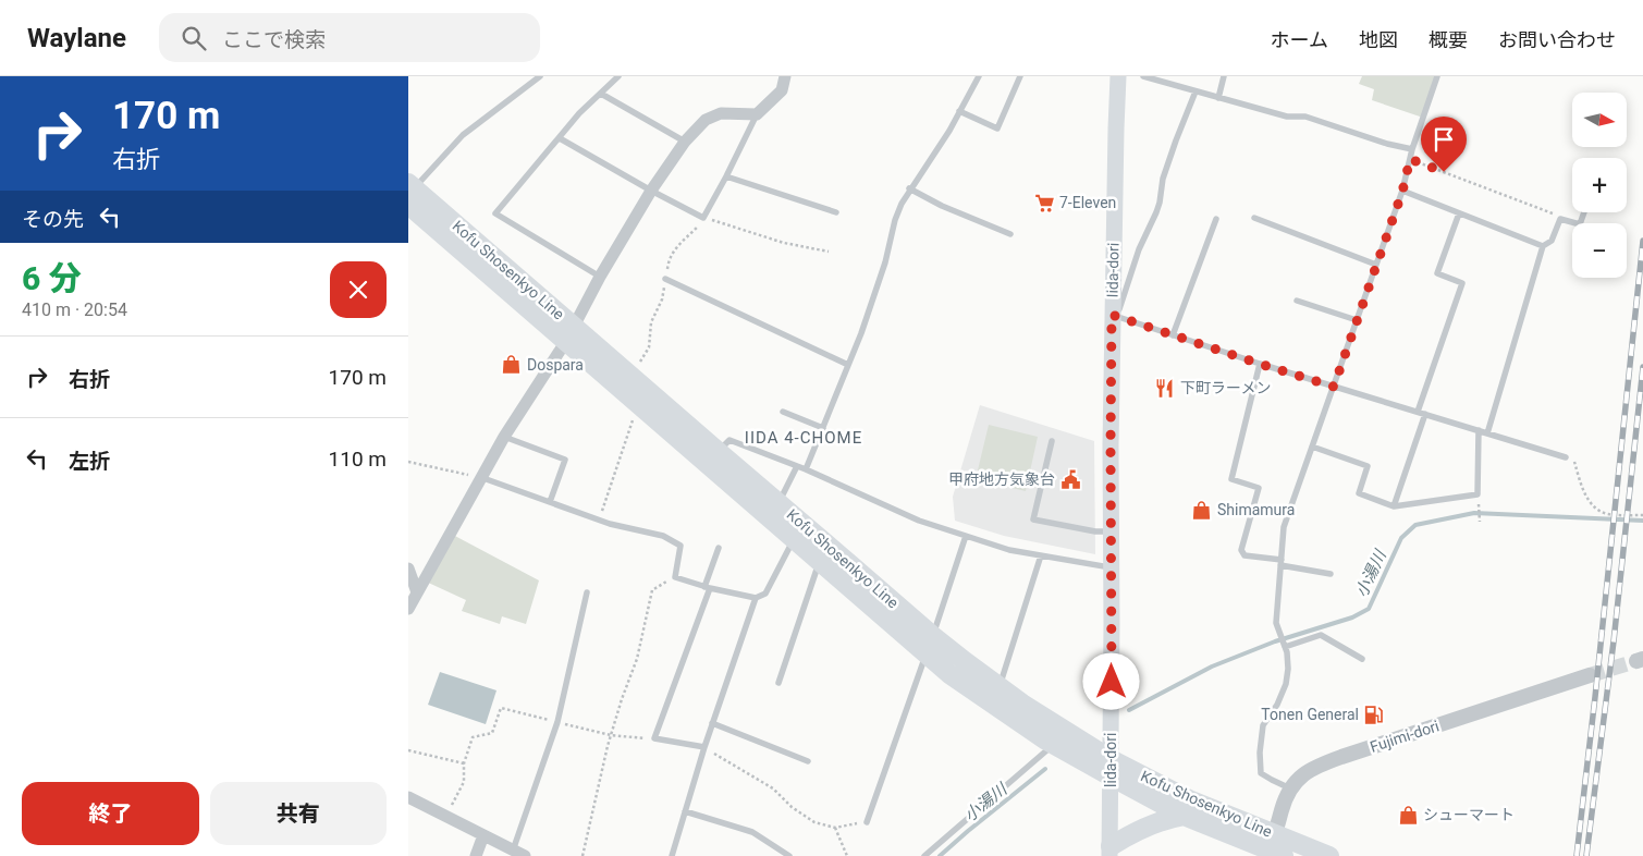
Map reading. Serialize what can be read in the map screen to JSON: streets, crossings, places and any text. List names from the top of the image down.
{
  "streets": {
    "main road": ["Kofu Shosenkyo Line", "Iida-dori"],
    "street": ["Fujimi-dori"]
  },
  "crossings": [
    ["Kofu Shosenkyo Line", "Iida-dori"],
    ["Kofu Shosenkyo Line", "Fujimi-dori"]
  ],
  "districts": ["IIDA 4-CHOME"],
  "water": ["小湯川"],
  "places": {
    "supermarket": ["7-Eleven"],
    "shop": ["Dospara", "Shimamura", "シューマート"],
    "restaurant": ["下町ラーメン"],
    "public building": ["甲府地方気象台"],
    "fuel station": ["Tonen General"]
  },
  "north": "right",
  "page": {
    "header": "Waylane",
    "search": "ここで検索",
    "nav": [
      "ホーム",
      "地図",
      "概要",
      "お問い合わせ"
    ],
    "turn": ["170 m", "右折"],
    "map_buttons": ["+", "−"],
    "then": "その先",
    "heading": ["6 分", "410 m · 20:54"],
    "list": [
      {
        "name": "右折",
        "value": "170 m"
      },
      {
        "name": "左折",
        "value": "110 m"
      }
    ],
    "buttons": ["終了", "共有"]
  }
}
